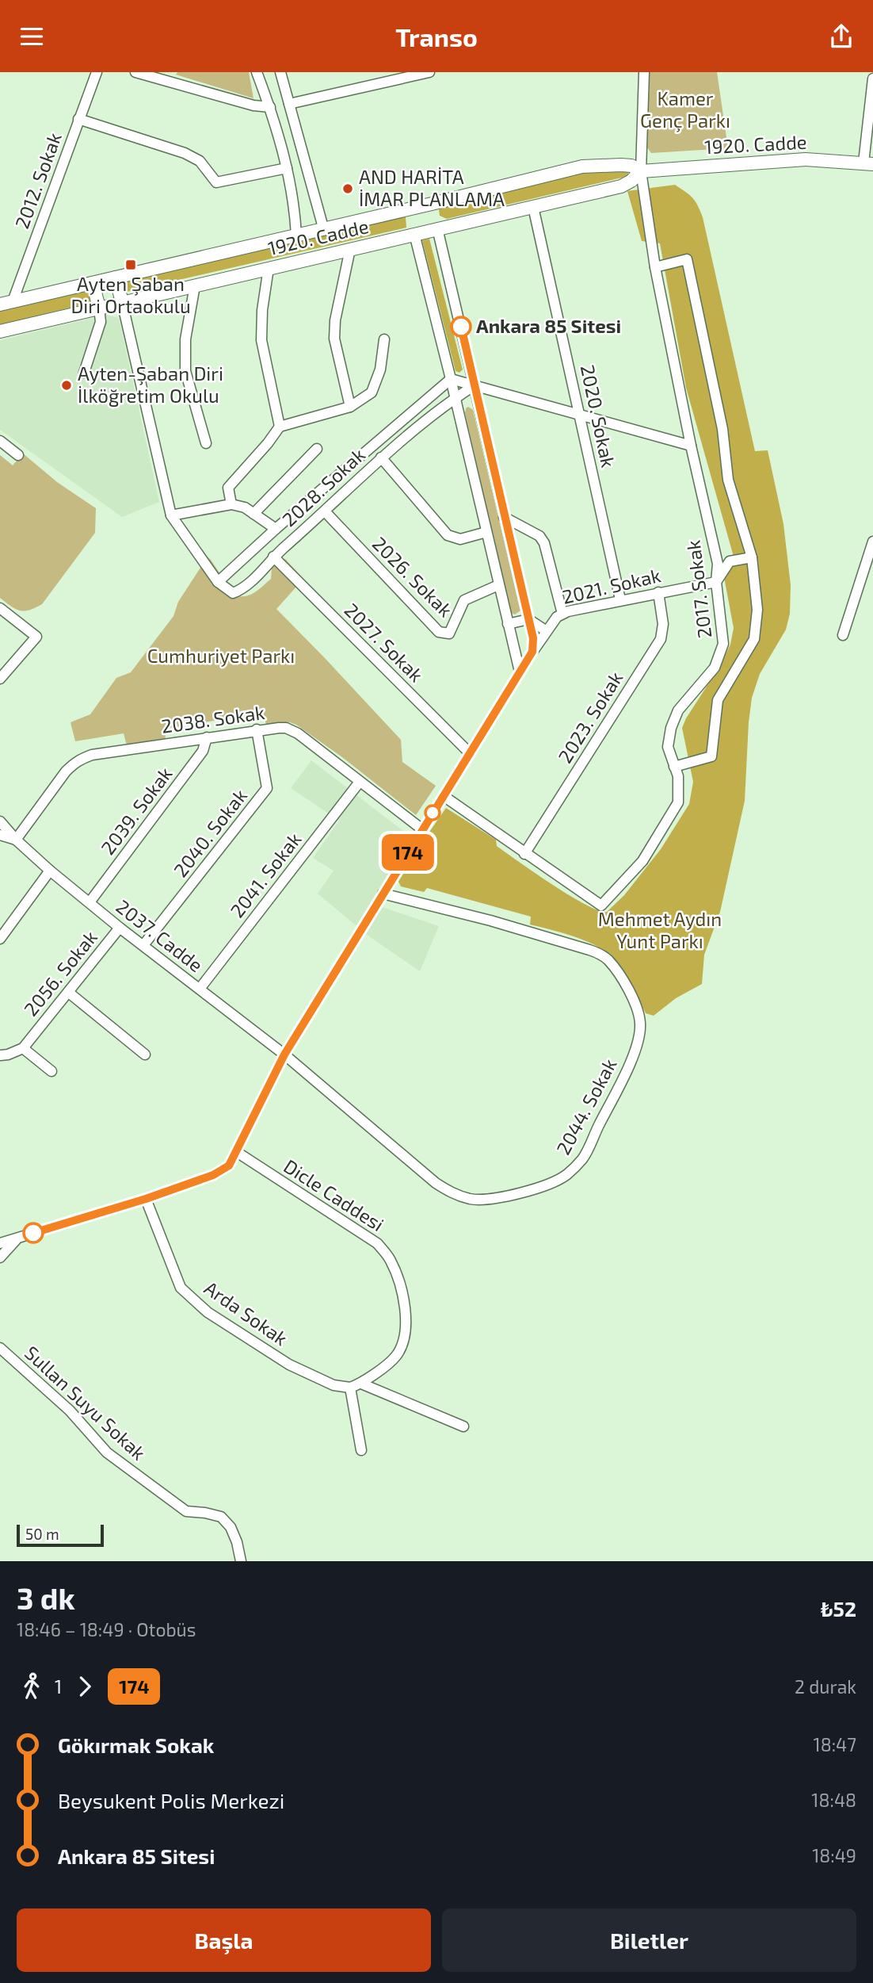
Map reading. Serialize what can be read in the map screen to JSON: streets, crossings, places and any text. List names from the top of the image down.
{
  "streets": {
    "main road": ["1920. Cadde"],
    "street": [
      "2012. Sokak",
      "2020. Sokak",
      "2028. Sokak",
      "2026. Sokak",
      "2021. Sokak",
      "2017. Sokak",
      "2027. Sokak",
      "2023. Sokak",
      "2038. Sokak",
      "2039. Sokak",
      "2040. Sokak",
      "2041. Sokak",
      "2037. Cadde",
      "2056. Sokak",
      "2044. Sokak",
      "Dicle Caddesi",
      "Arda Sokak",
      "Sullan Suyu Sokak"
    ]
  },
  "crossings": [
    ["1920. Cadde", "2012. Sokak"],
    ["1920. Cadde", "2020. Sokak"],
    ["1920. Cadde", "2017. Sokak"],
    ["2020. Sokak", "2021. Sokak"],
    ["2028. Sokak", "2026. Sokak"],
    ["2028. Sokak", "2027. Sokak"],
    ["2021. Sokak", "2017. Sokak"],
    ["2021. Sokak", "2027. Sokak"],
    ["2021. Sokak", "2023. Sokak"],
    ["2021. Sokak", "2038. Sokak"],
    ["2021. Sokak", "2037. Cadde"],
    ["2021. Sokak", "2044. Sokak"],
    ["2017. Sokak", "2023. Sokak"],
    ["2038. Sokak", "2039. Sokak"],
    ["2038. Sokak", "2040. Sokak"],
    ["2038. Sokak", "2041. Sokak"],
    ["2038. Sokak", "2037. Cadde"],
    ["2039. Sokak", "2037. Cadde"],
    ["2040. Sokak", "2037. Cadde"],
    ["2041. Sokak", "2037. Cadde"],
    ["2037. Cadde", "2056. Sokak"],
    ["2037. Cadde", "2044. Sokak"],
    ["Dicle Caddesi", "Arda Sokak"]
  ],
  "parks": ["Kamer Genç Parkı", "Cumhuriyet Parkı", "Mehmet Aydın Yunt Parkı"],
  "places": {
    "other": ["AND HARİTA İMAR PLANLAMA", "Ankara 85 Sitesi", "Ayten-Şaban Diri İlköğretim Okulu"],
    "transit": ["Ayten Şaban Diri Ortaokulu"]
  },
  "lines": ["bus line 174"],
  "scale_bar": "50 m",
  "page": {
    "header": "Transo",
    "on_map": "174",
    "scale": "50 m",
    "heading": ["3 dk", "18:46 – 18:49 · Otobüs", "₺52"],
    "legs": ["1", "174", "2 durak"],
    "list": [
      {
        "name": "Gökırmak Sokak",
        "value": "18:47"
      },
      {
        "name": "Beysukent Polis Merkezi",
        "value": "18:48"
      },
      {
        "name": "Ankara 85 Sitesi",
        "value": "18:49"
      }
    ],
    "buttons": ["Başla", "Biletler"]
  }
}
